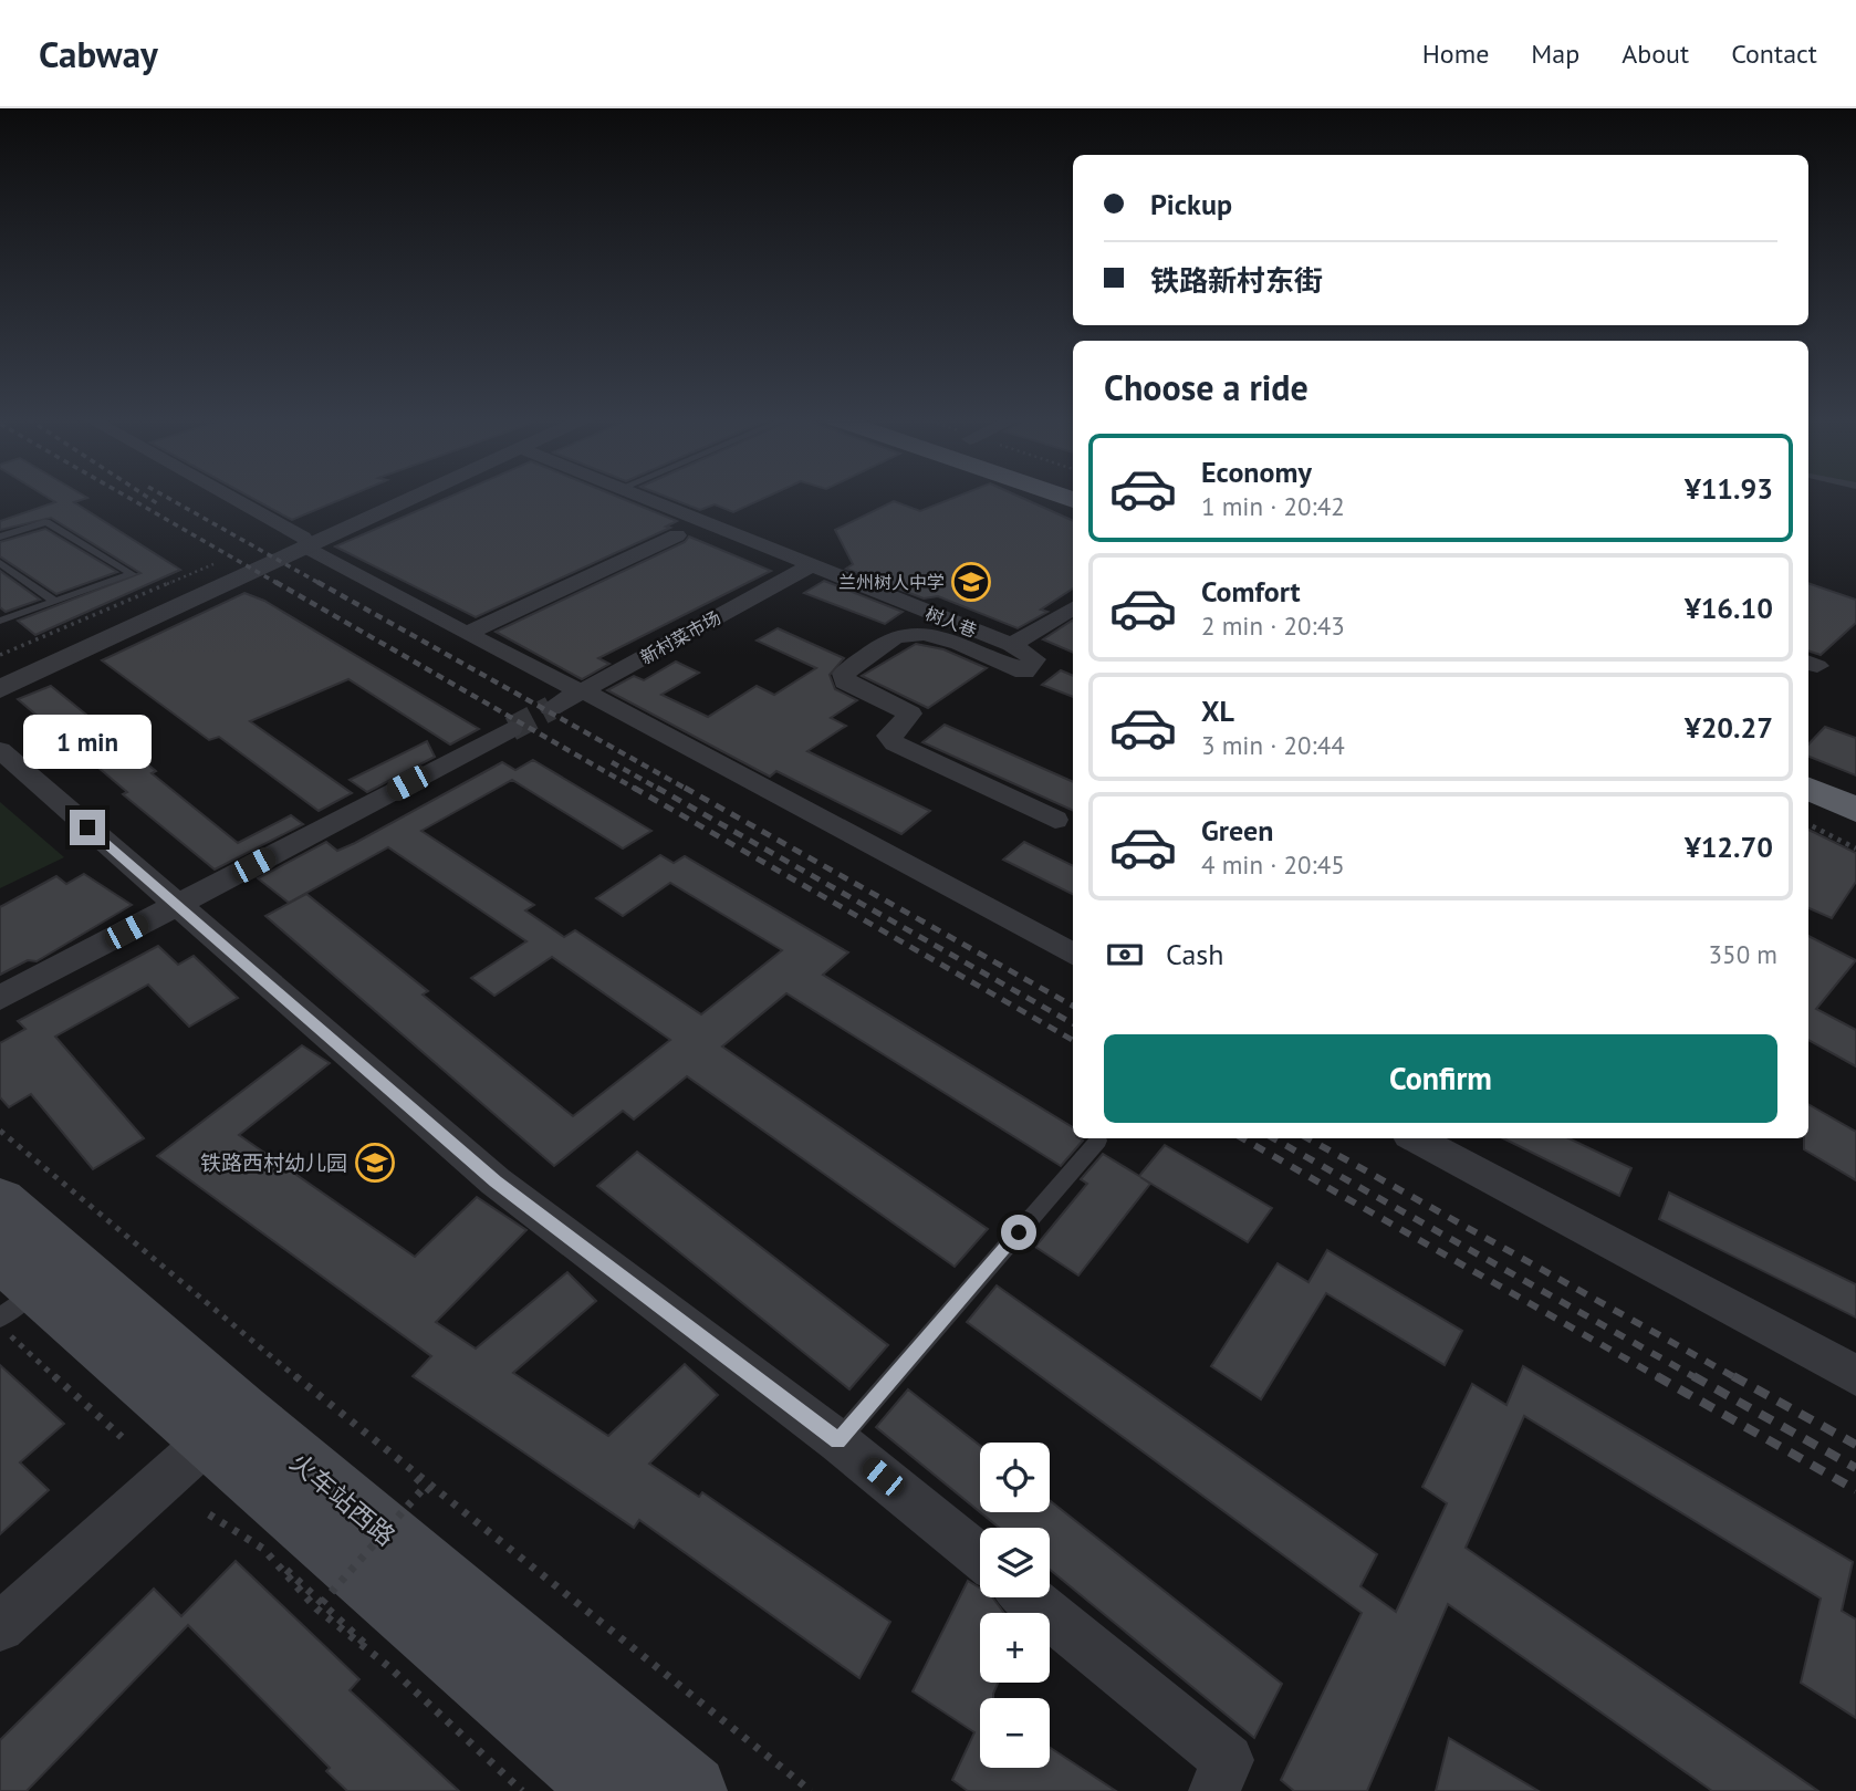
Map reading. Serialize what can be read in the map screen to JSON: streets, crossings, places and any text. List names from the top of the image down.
{
  "streets": {
    "main road": ["火车站西路"],
    "street": ["树人巷", "新村菜市场"]
  },
  "crossings": [
    ["树人巷", "新村菜市场"]
  ],
  "places": {
    "school or university": ["兰州树人中学", "铁路西村幼儿园"]
  },
  "page": {
    "header": "Cabway",
    "nav": [
      "Home",
      "Map",
      "About",
      "Contact"
    ],
    "banner": ["Pickup", "铁路新村东街"],
    "heading": "Choose a ride",
    "list": [
      {
        "name": "Economy",
        "note": "1 min · 20:42",
        "value": "¥11.93"
      },
      {
        "name": "Comfort",
        "note": "2 min · 20:43",
        "value": "¥16.10"
      },
      {
        "name": "XL",
        "note": "3 min · 20:44",
        "value": "¥20.27"
      },
      {
        "name": "Green",
        "note": "4 min · 20:45",
        "value": "¥12.70"
      }
    ],
    "bubble": "1 min",
    "pay": ["Cash", "350 m"],
    "buttons": "Confirm",
    "map_buttons": ["+", "−"]
  }
}
